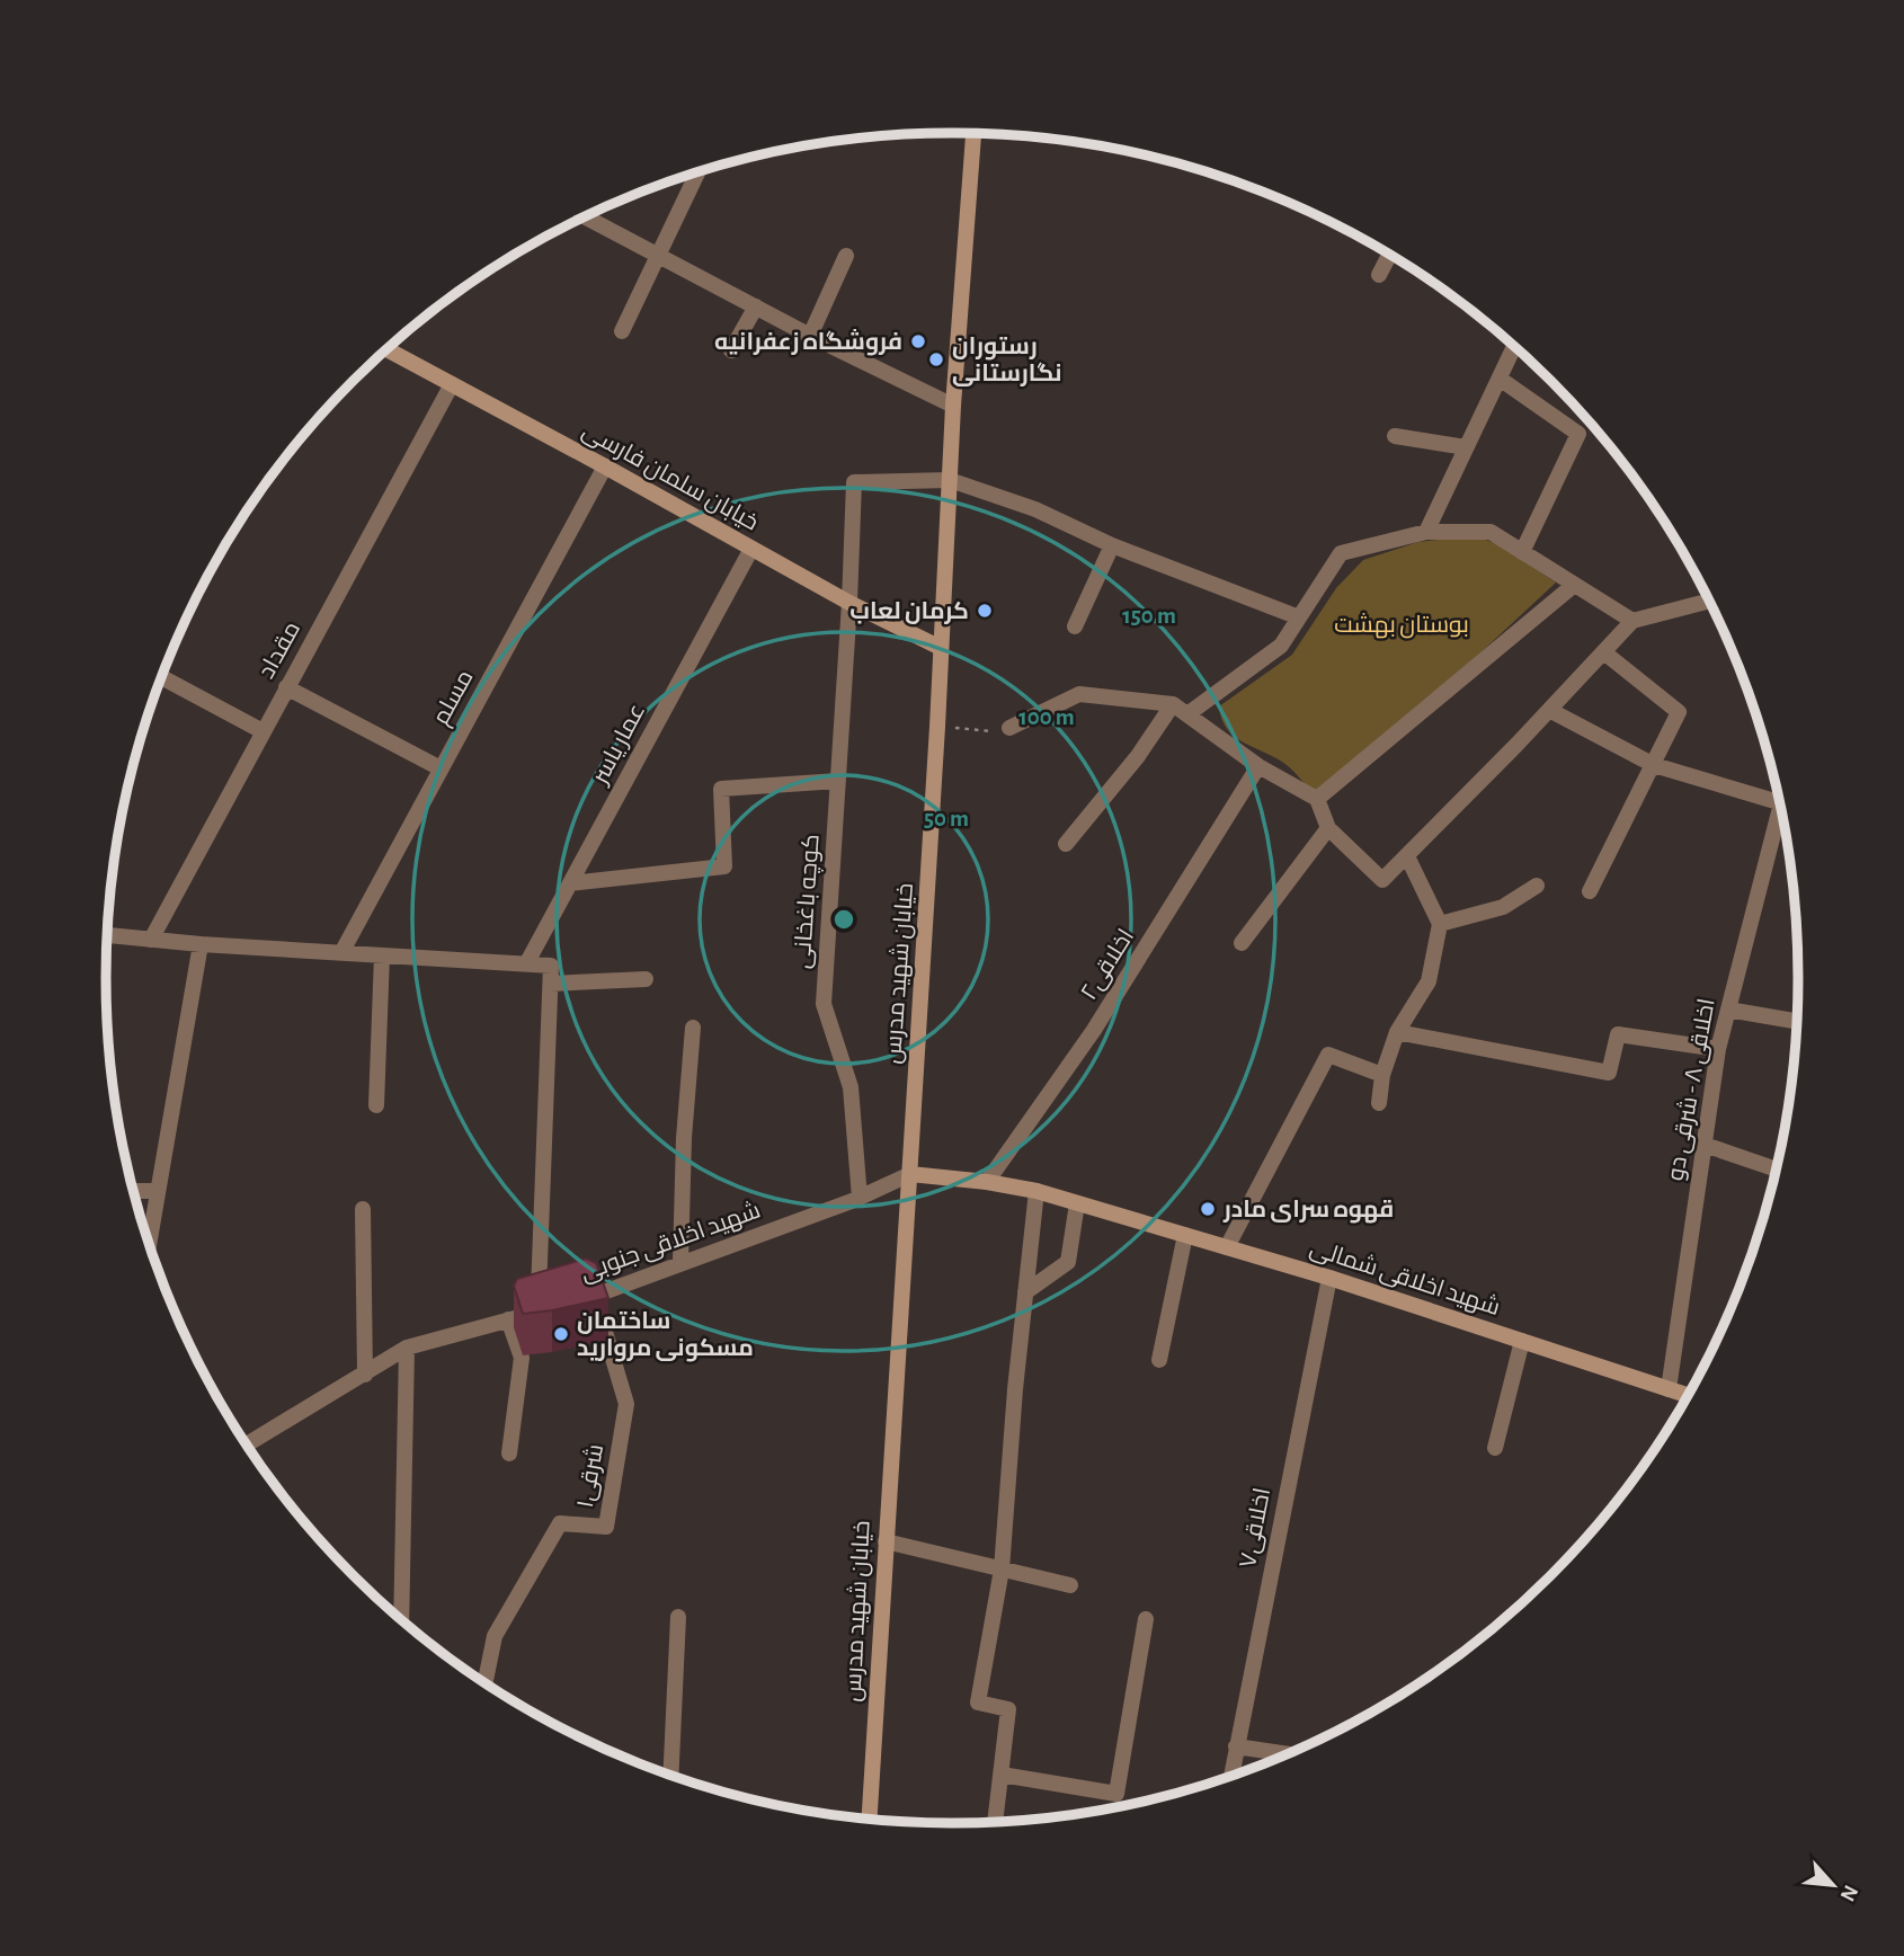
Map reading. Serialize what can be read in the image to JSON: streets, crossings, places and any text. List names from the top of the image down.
{
  "streets": {
    "main road": ["خیابان سلمان فارسی", "خیابان شهید مدرس", "شهید اخلاقی شمالی"],
    "street": [
      "مقداد",
      "مسلم",
      "عمار یاسر",
      "کوچه باغخانی",
      "اخلاقی۲",
      "اخلاقی ۸ - شرقی دو",
      "شهید اخلاقی جنوبی",
      "شرقی۱",
      "اخلاقی۷"
    ]
  },
  "crossings": [
    ["خیابان سلمان فارسی", "مقداد"],
    ["خیابان سلمان فارسی", "مسلم"],
    ["خیابان سلمان فارسی", "عمار یاسر"],
    ["خیابان سلمان فارسی", "کوچه باغخانی"],
    ["خیابان سلمان فارسی", "خیابان شهید مدرس"],
    ["کوچه باغخانی", "خیابان شهید مدرس"],
    ["کوچه باغخانی", "شهید اخلاقی جنوبی"],
    ["اخلاقی۲", "شهید اخلاقی شمالی"],
    ["خیابان شهید مدرس", "شهید اخلاقی جنوبی"],
    ["خیابان شهید مدرس", "شهید اخلاقی شمالی"],
    ["اخلاقی ۸ - شرقی دو", "شهید اخلاقی شمالی"],
    ["شهید اخلاقی جنوبی", "شهید اخلاقی شمالی"],
    ["شهید اخلاقی جنوبی", "شرقی۱"],
    ["شهید اخلاقی شمالی", "اخلاقی۷"]
  ],
  "parks": ["بوستان بهشت"],
  "places": [
    "فروشگاه زعفرانیه",
    "رستوران نگارستانی",
    "کرمان لعاب",
    "قهوه سرای مادر",
    "ساختمان مسکونی مروارید"
  ],
  "north": "bottom right",
  "rings": ["150 m", "100 m", "50 m"]
}
